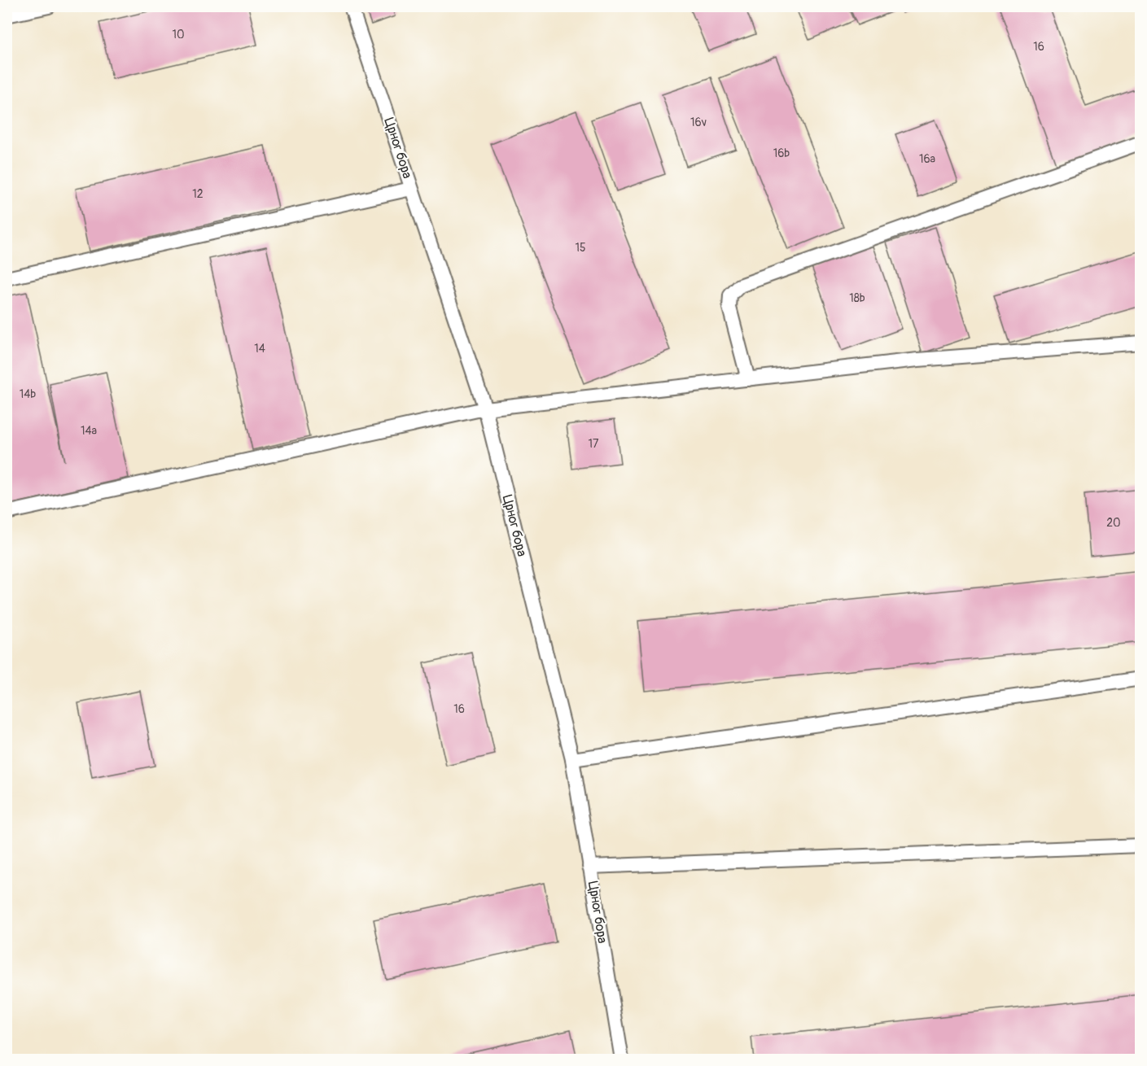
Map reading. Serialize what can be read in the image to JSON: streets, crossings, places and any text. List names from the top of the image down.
{
  "streets": {
    "lane": ["Црног бора"]
  },
  "house_numbers": [
    "10",
    "16",
    "16v",
    "16b",
    "16a",
    "12",
    "15",
    "18b",
    "14",
    "14b",
    "14a",
    "17",
    "20",
    "16"
  ]
}
